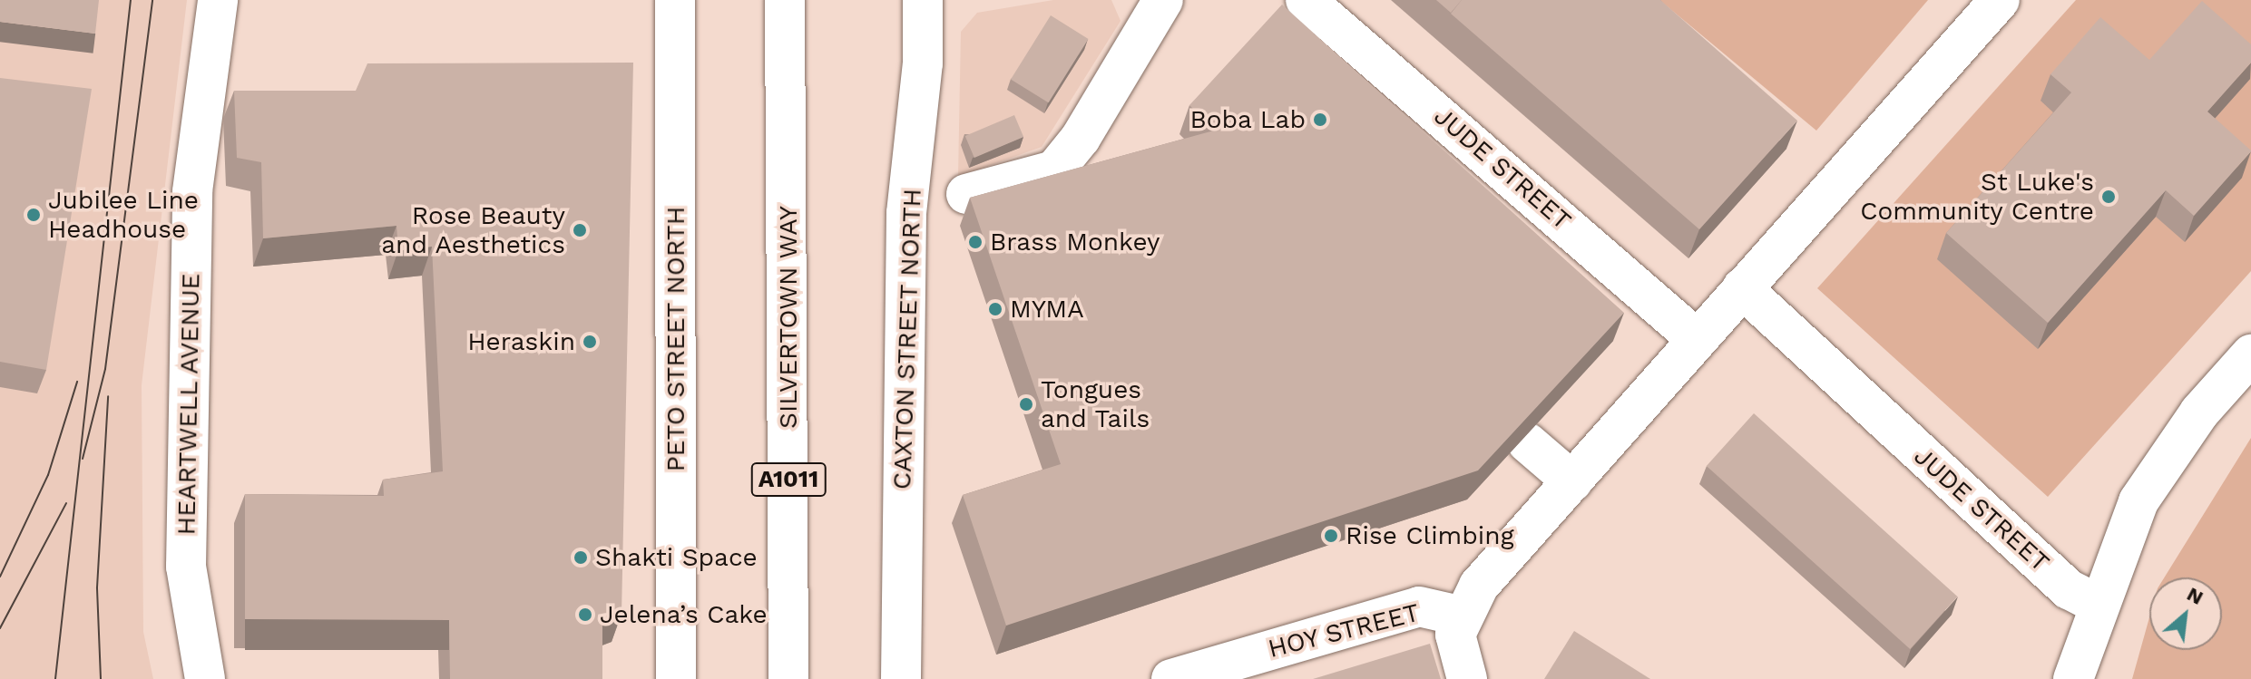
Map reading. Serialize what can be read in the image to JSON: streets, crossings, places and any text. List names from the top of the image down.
{
  "streets": {
    "street": [
      "JUDE STREET",
      "SILVERTOWN WAY",
      "PETO STREET NORTH",
      "CAXTON STREET NORTH",
      "HEARTWELL AVENUE",
      "A1011",
      "HOY STREET"
    ]
  },
  "crossings": [
    ["JUDE STREET", "HOY STREET"]
  ],
  "places": [
    "Boba Lab",
    "St Luke's Community Centre",
    "Jubilee Line Headhouse",
    "Rose Beauty and Aesthetics",
    "Brass Monkey",
    "MYMA",
    "Heraskin",
    "Tongues and Tails",
    "Rise Climbing",
    "Shakti Space",
    "Jelena’s Cake"
  ],
  "north": "top right"
}
